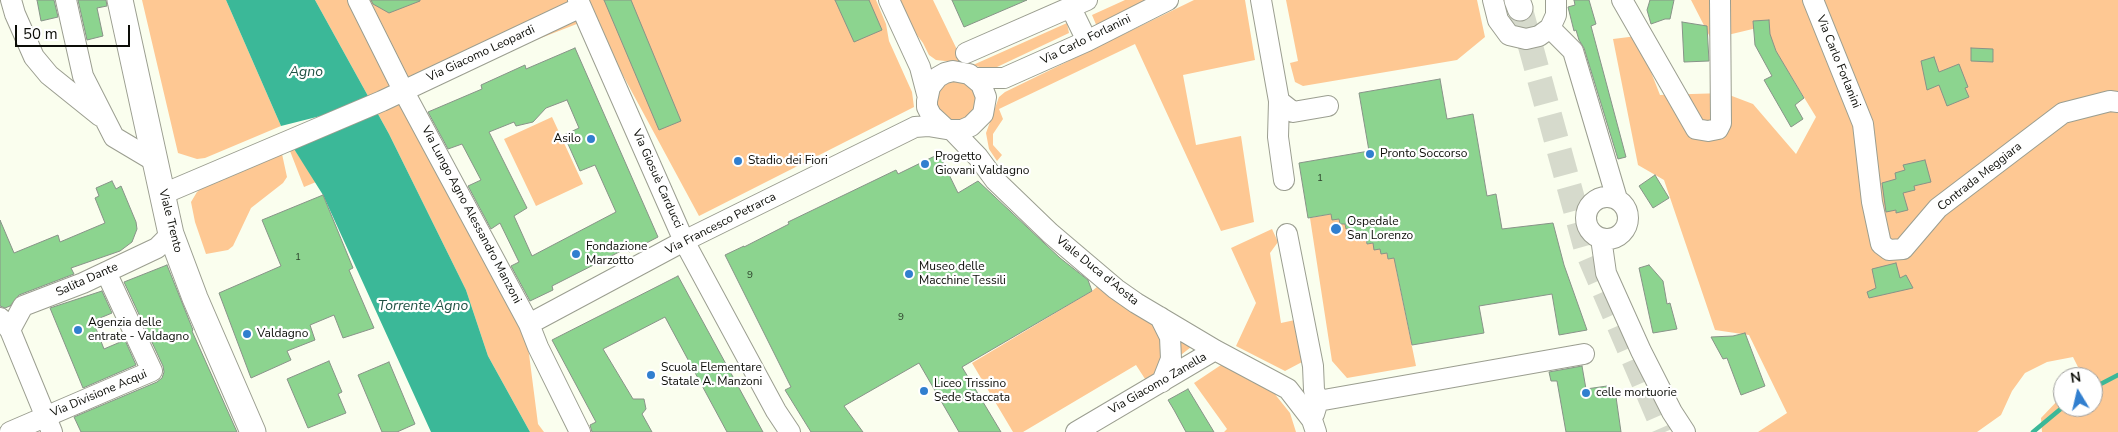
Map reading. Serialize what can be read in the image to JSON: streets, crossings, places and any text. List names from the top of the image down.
{
  "streets": {
    "main road": ["Viale Trento"],
    "street": [
      "Via Carlo Forlanini",
      "Via Giacomo Leopardi",
      "Contrada Meggiara",
      "Via Giosuè Carducci",
      "Via Lungo Agno Alessandro Manzoni",
      "Via Francesco Petrarca",
      "Viale Duca d'Aosta",
      "Salita Dante",
      "Via Giacomo Zanella",
      "Via Divisione Acqui"
    ]
  },
  "crossings": [
    ["Via Carlo Forlanini", "Contrada Meggiara"],
    ["Via Giacomo Leopardi", "Via Giosuè Carducci"],
    ["Via Giacomo Leopardi", "Via Lungo Agno Alessandro Manzoni"],
    ["Via Giacomo Leopardi", "Viale Trento"],
    ["Via Giosuè Carducci", "Via Francesco Petrarca"],
    ["Via Lungo Agno Alessandro Manzoni", "Via Francesco Petrarca"],
    ["Viale Trento", "Salita Dante"],
    ["Viale Duca d'Aosta", "Via Giacomo Zanella"],
    ["Salita Dante", "Via Divisione Acqui"]
  ],
  "water": ["Agno", "Torrente Agno"],
  "places": [
    "Asilo",
    "Pronto Soccorso",
    "Stadio dei Fiori",
    "Progetto Giovani Valdagno",
    "Ospedale San Lorenzo",
    "Fondazione Marzotto",
    "Museo delle Macchine Tessili",
    "Agenzia delle entrate - Valdagno",
    "Valdagno",
    "Scuola Elementare Statale A. Manzoni",
    "Liceo Trissino Sede Staccata",
    "celle mortuorie"
  ],
  "house_numbers": [
    "1",
    "1",
    "9",
    "9"
  ],
  "scale_bar": "50 m",
  "north": "top"
}
